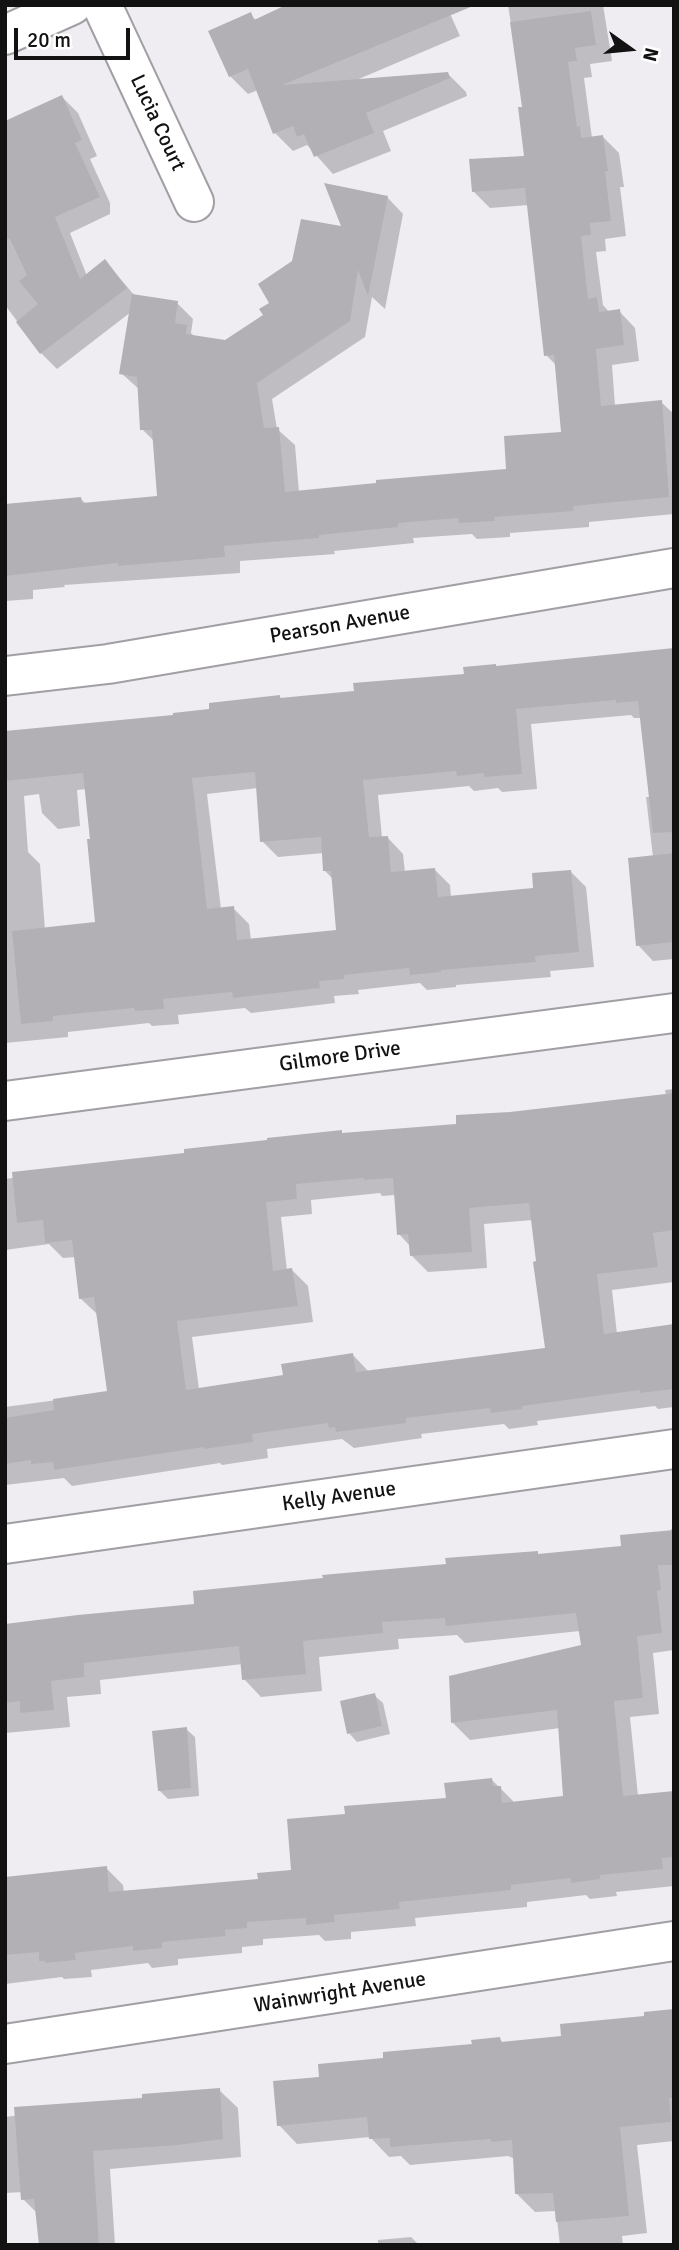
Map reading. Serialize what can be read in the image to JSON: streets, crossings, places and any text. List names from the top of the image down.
{
  "streets": {
    "street": [
      "Lucia Court",
      "Pearson Avenue",
      "Gilmore Drive",
      "Kelly Avenue",
      "Wainwright Avenue"
    ]
  },
  "scale_bar": "20 m",
  "north": "right"
}
